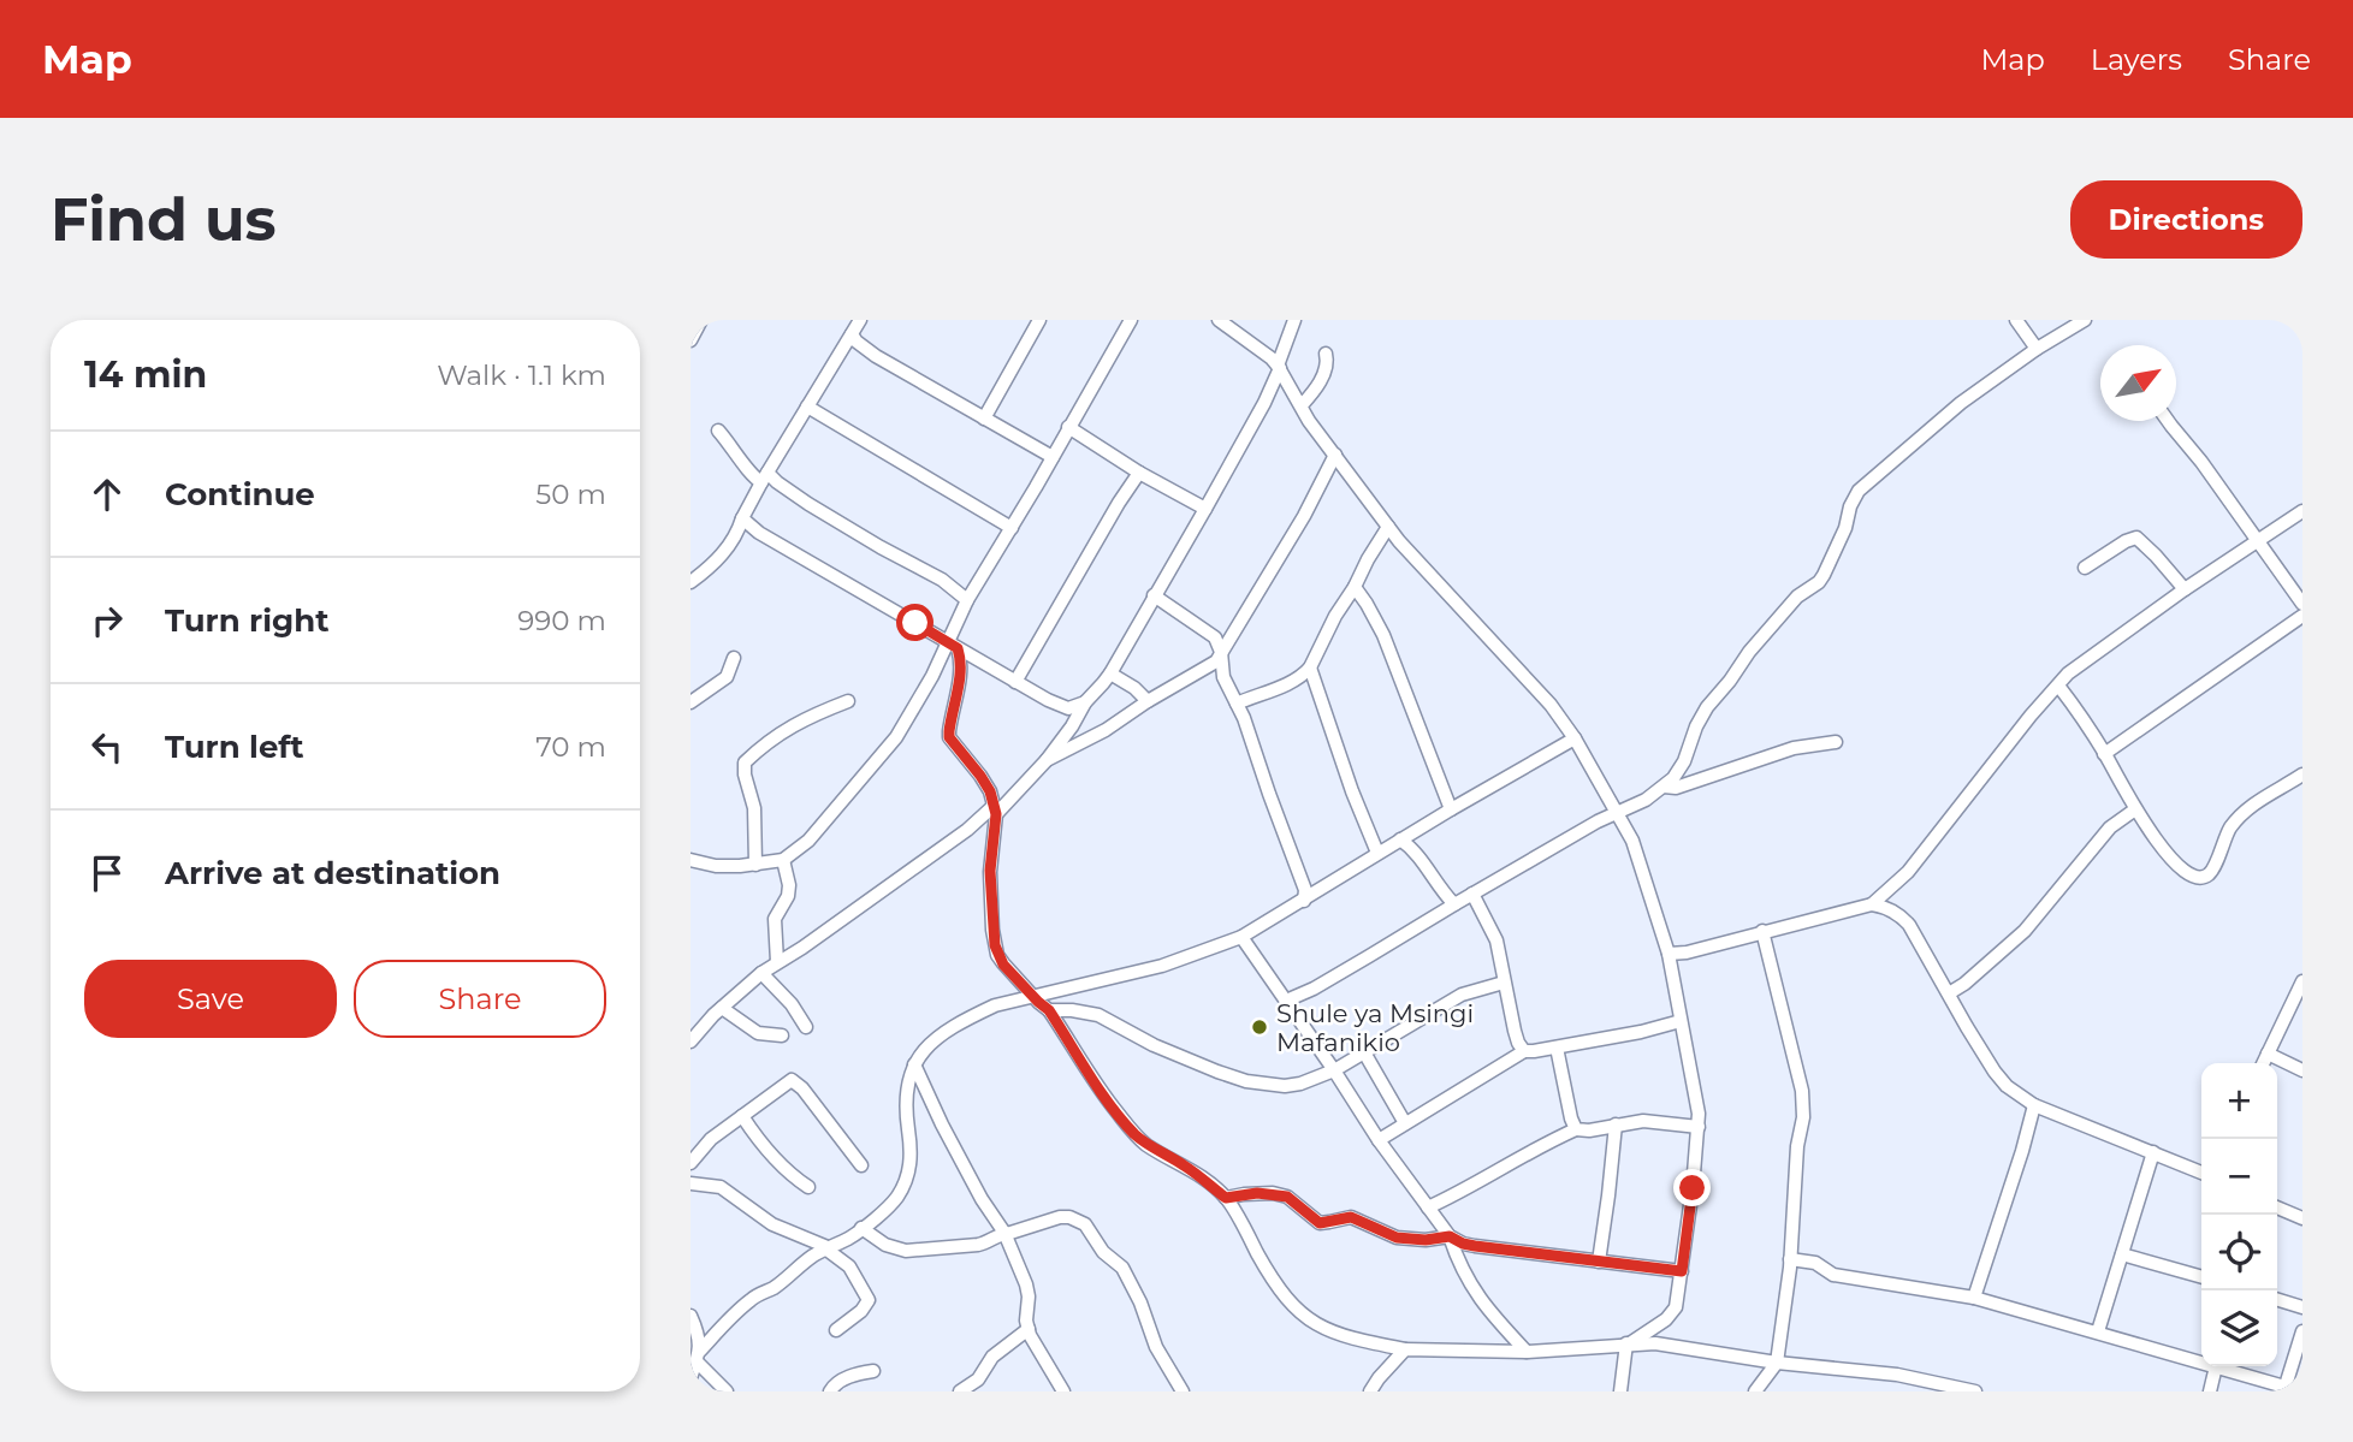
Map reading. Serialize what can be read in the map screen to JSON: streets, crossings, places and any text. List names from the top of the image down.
{
  "places": ["Shule ya Msingi Mafanikio"],
  "north": "top right",
  "page": {
    "header": "Map",
    "nav": ["Map", "Layers", "Share"],
    "buttons": [
      "Directions",
      ["Save", "Share"]
    ],
    "title": "Find us",
    "heading": ["14 min", "Walk · 1.1 km"],
    "list": [
      ["Continue", "50 m"],
      ["Turn right", "990 m"],
      ["Turn left", "70 m"],
      "Arrive at destination"
    ],
    "map_buttons": ["+", "−"]
  }
}
